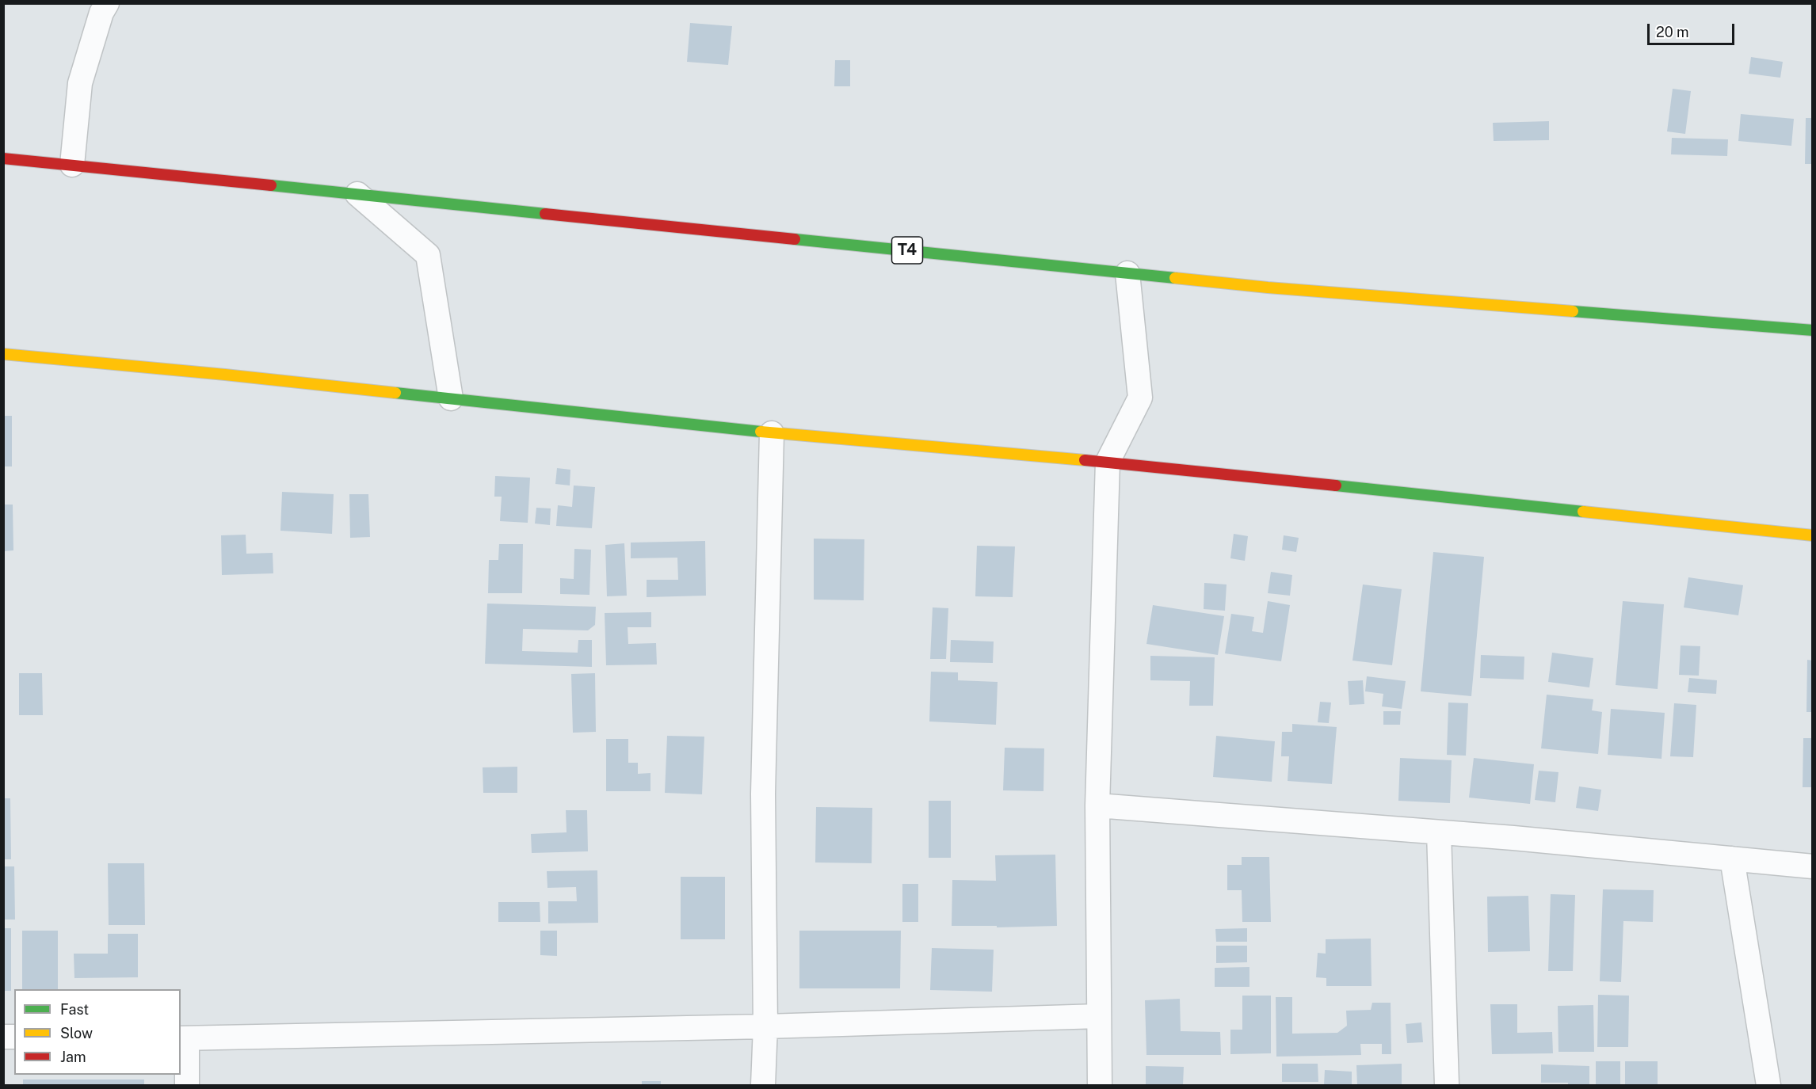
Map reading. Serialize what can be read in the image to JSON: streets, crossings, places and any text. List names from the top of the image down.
{
  "streets": {
    "main road": ["T4"]
  },
  "legend": ["Fast", "Slow", "Jam"],
  "scale_bar": "20 m"
}
